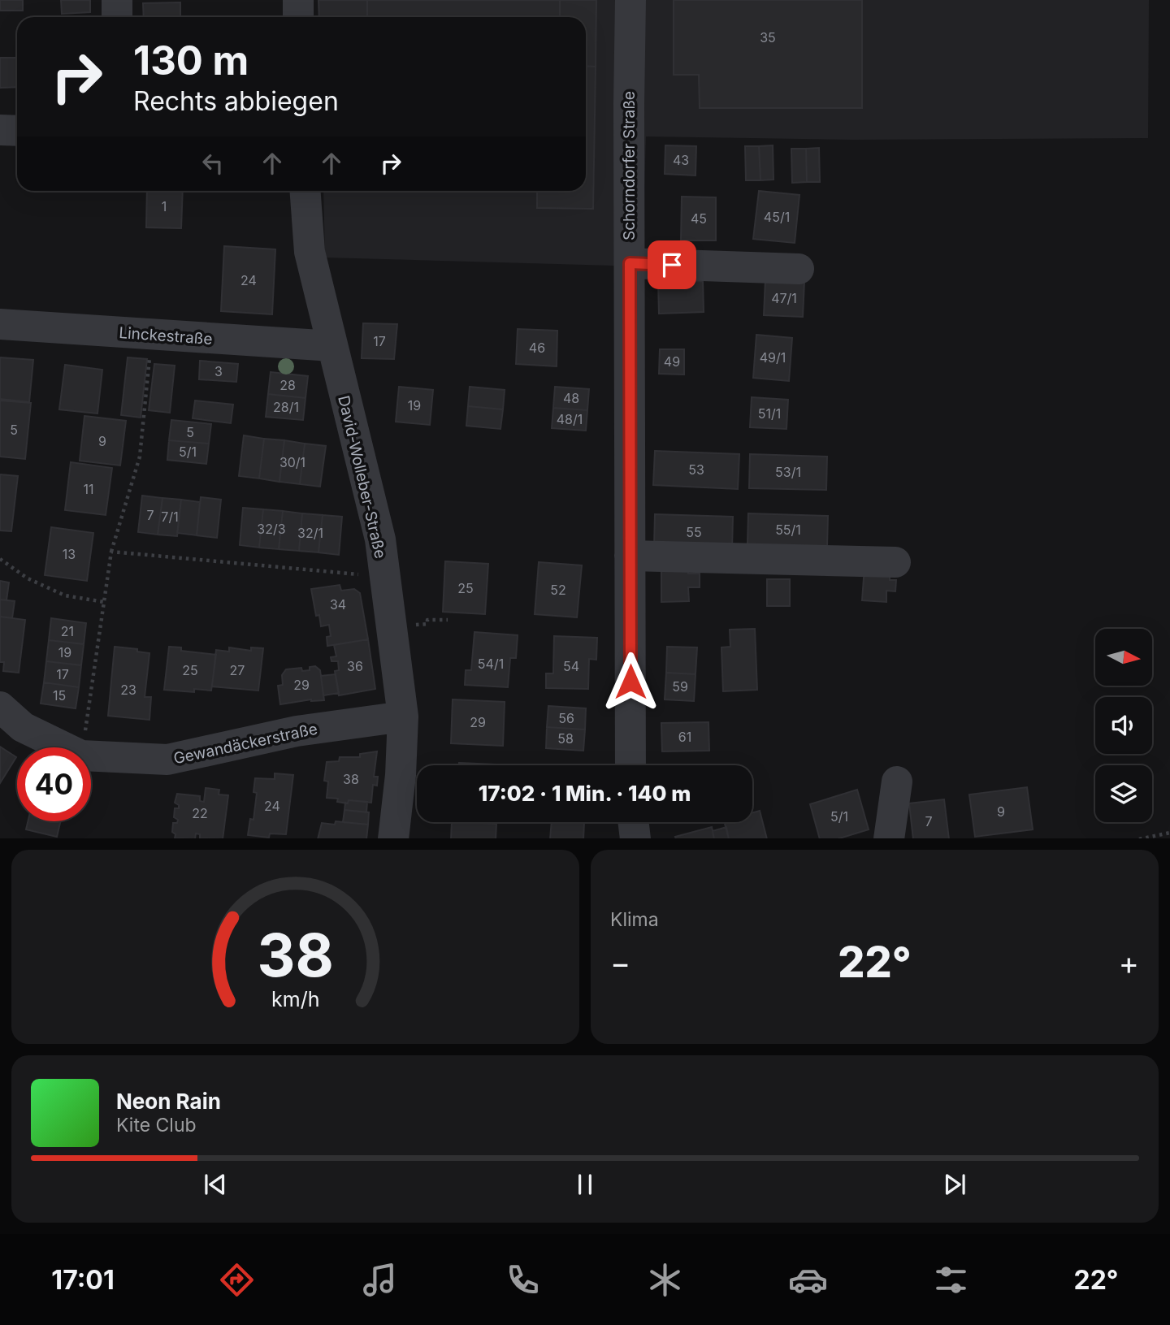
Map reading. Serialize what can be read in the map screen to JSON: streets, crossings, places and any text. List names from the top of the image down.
{
  "streets": {
    "street": [
      "Schorndorfer Straße",
      "Linckestraße",
      "David-Wolleber-Straße",
      "Gewandäckerstraße"
    ]
  },
  "crossings": [
    ["Linckestraße", "David-Wolleber-Straße"],
    ["David-Wolleber-Straße", "Gewandäckerstraße"]
  ],
  "house_numbers": [
    "35",
    "43",
    "1",
    "45/1",
    "45",
    "24",
    "47/1",
    "17",
    "46",
    "49/1",
    "49",
    "3",
    "28",
    "48",
    "19",
    "28/1",
    "51/1",
    "48/1",
    "5",
    "5",
    "9",
    "5/1",
    "30/1",
    "53",
    "53/1",
    "11",
    "7",
    "7/1",
    "32/3",
    "55/1",
    "55",
    "32/1",
    "13",
    "25",
    "52",
    "34",
    "21",
    "19",
    "54/1",
    "36",
    "54",
    "25",
    "27",
    "17",
    "29",
    "59",
    "23",
    "15",
    "56",
    "29",
    "61",
    "58",
    "38",
    "24",
    "9",
    "22",
    "5/1",
    "7"
  ],
  "north": "right",
  "page": {
    "turn": ["130 m", "Rechts abbiegen"],
    "limit": "40",
    "trip": "17:02 · 1 Min. · 140 m",
    "tile": "Klima",
    "heat": ["−", "22°", "+"],
    "song": ["Neon Rain", "Kite Club"],
    "tabs": ["17:01", "22°"],
    "gauge": ["38", "km/h"]
  }
}
